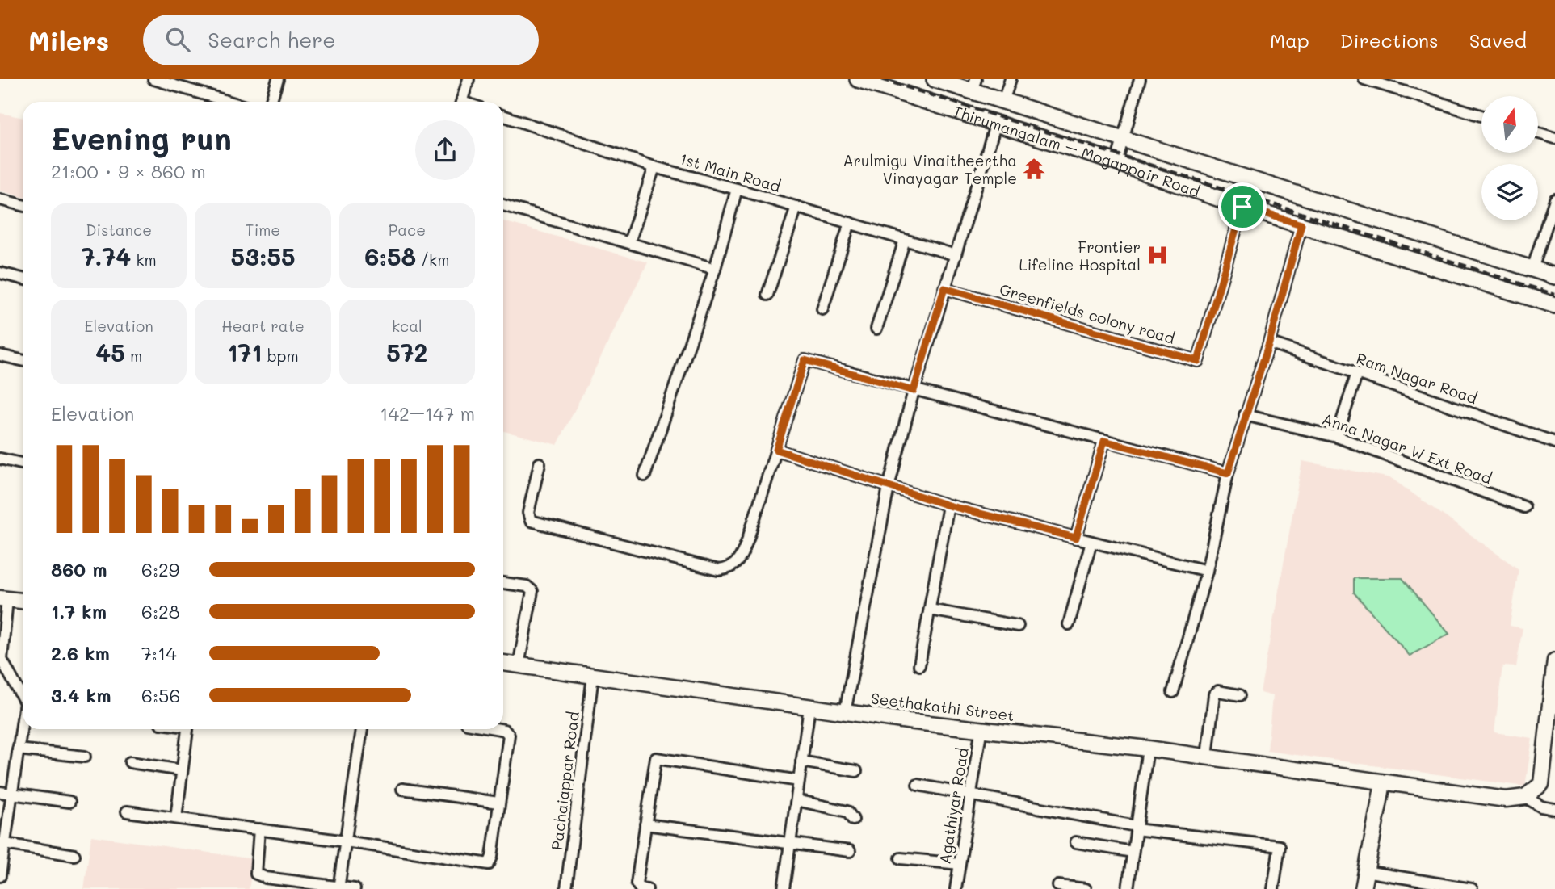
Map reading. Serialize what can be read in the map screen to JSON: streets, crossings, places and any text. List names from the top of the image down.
{
  "streets": {
    "main road": ["Thirumangalam – Mogappair Road"],
    "street": [
      "1st Main Road",
      "Greenfields colony road",
      "Ram Nagar Road",
      "Anna Nagar W Ext Road",
      "Seethakathi Street",
      "Pachaiappar Road",
      "Agathiyar Road"
    ]
  },
  "crossings": [
    ["Thirumangalam – Mogappair Road", "Greenfields colony road"],
    ["Seethakathi Street", "Pachaiappar Road"],
    ["Seethakathi Street", "Agathiyar Road"]
  ],
  "places": {
    "temple": ["Arulmigu Vinaitheertha Vinayagar Temple"],
    "hospital": ["Frontier Lifeline Hospital"]
  },
  "north": "top",
  "page": {
    "header": "Milers",
    "search": "Search here",
    "nav": ["Map", "Directions", "Saved"],
    "heading": ["Evening run", "21:00 · 9 × 860 m"],
    "stats": [
      ["Distance", "7.74 km"],
      ["Time", "53:55"],
      ["Pace", "6:58 /km"],
      ["Elevation", "45 m"],
      ["Heart rate", "171 bpm"],
      ["kcal", "572"]
    ],
    "chart": ["Elevation", "142–147 m"],
    "list": [
      {
        "name": "860 m",
        "note": "6:29"
      },
      {
        "name": "1.7 km",
        "note": "6:28"
      },
      {
        "name": "2.6 km",
        "note": "7:14"
      },
      {
        "name": "3.4 km",
        "note": "6:56"
      }
    ]
  }
}
